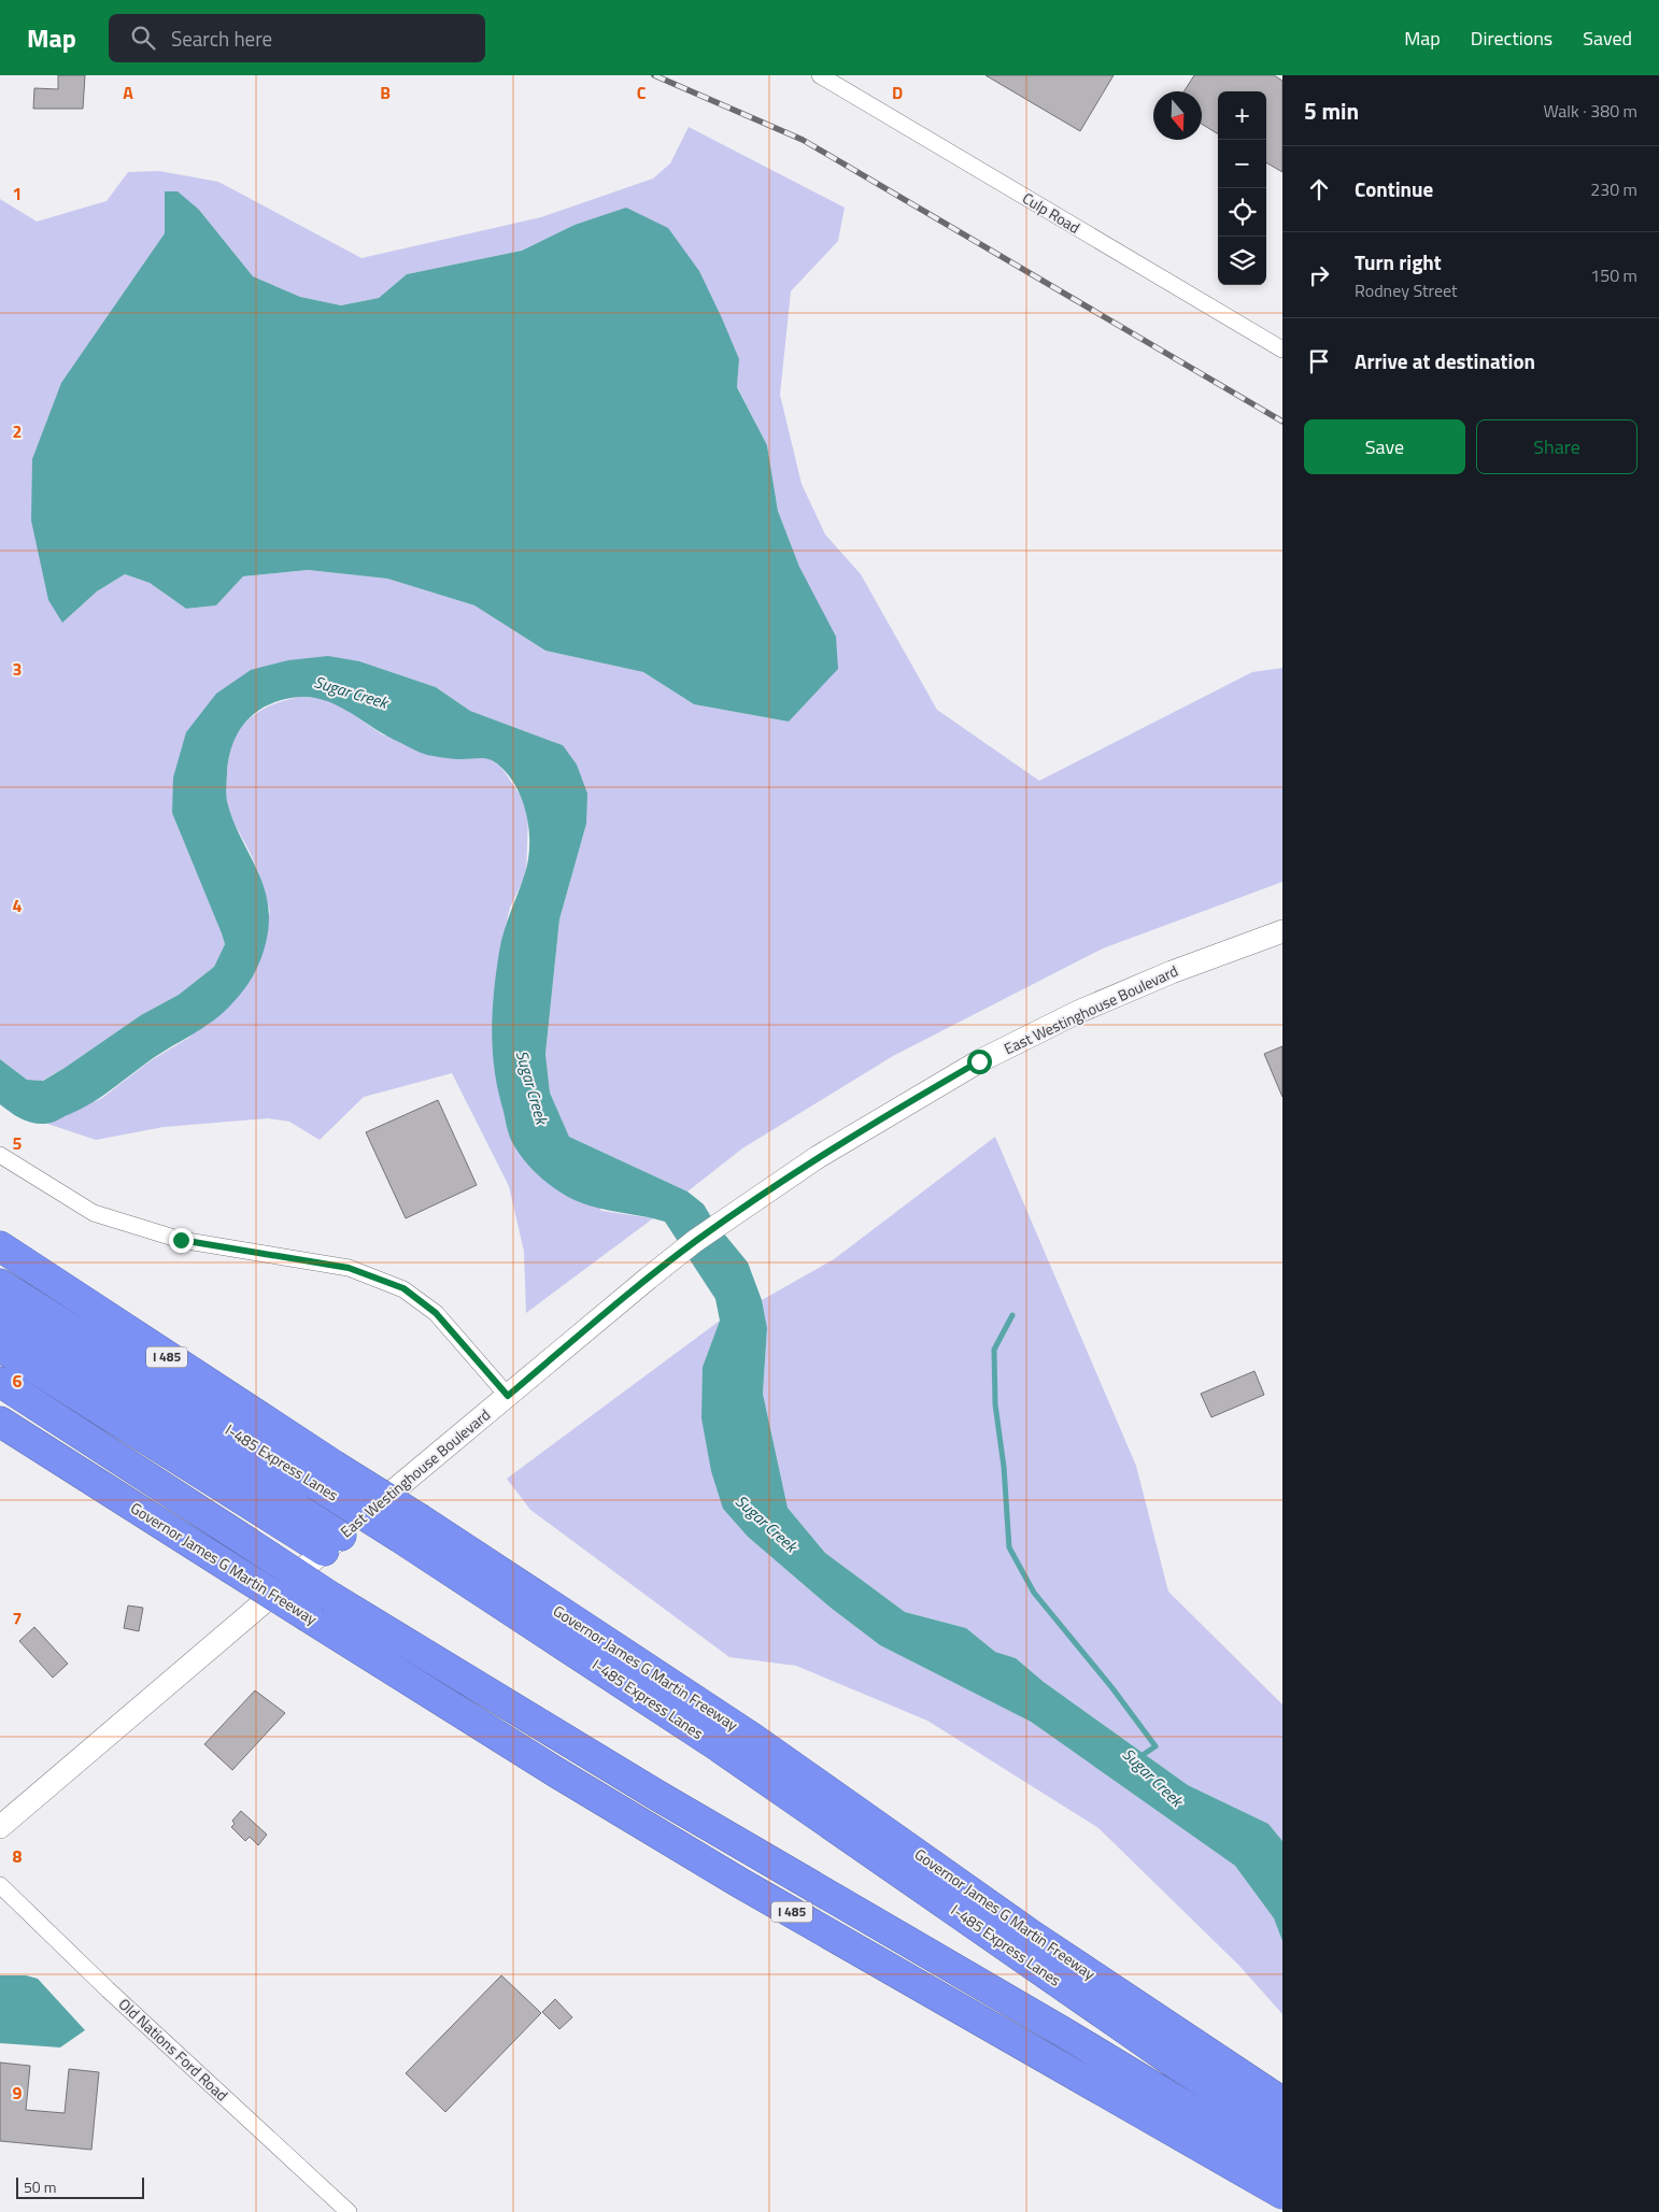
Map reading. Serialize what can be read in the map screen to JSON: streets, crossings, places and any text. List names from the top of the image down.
{
  "streets": {
    "highway": ["I 485", "I-485 Express Lanes", "Governor James G Martin Freeway"],
    "main road": ["East Westinghouse Boulevard"],
    "street": ["Culp Road", "Old Nations Ford Road"]
  },
  "crossings": [
    ["I-485 Express Lanes", "Governor James G Martin Freeway"]
  ],
  "water": ["Sugar Creek"],
  "scale_bar": "50 m",
  "north": "bottom",
  "page": {
    "header": "Map",
    "search": "Search here",
    "nav": ["Map", "Directions", "Saved"],
    "heading": ["5 min", "Walk · 380 m"],
    "map_buttons": ["+", "−"],
    "list": [
      ["Continue", "230 m"],
      ["Turn right", "Rodney Street", "150 m"],
      "Arrive at destination"
    ],
    "buttons": ["Save", "Share"],
    "scale": "50 m"
  },
  "grid": {
    "columns": [
      "A",
      "B",
      "C",
      "D"
    ],
    "rows": [
      "1",
      "2",
      "3",
      "4",
      "5",
      "6",
      "7",
      "8",
      "9"
    ]
  }
}
